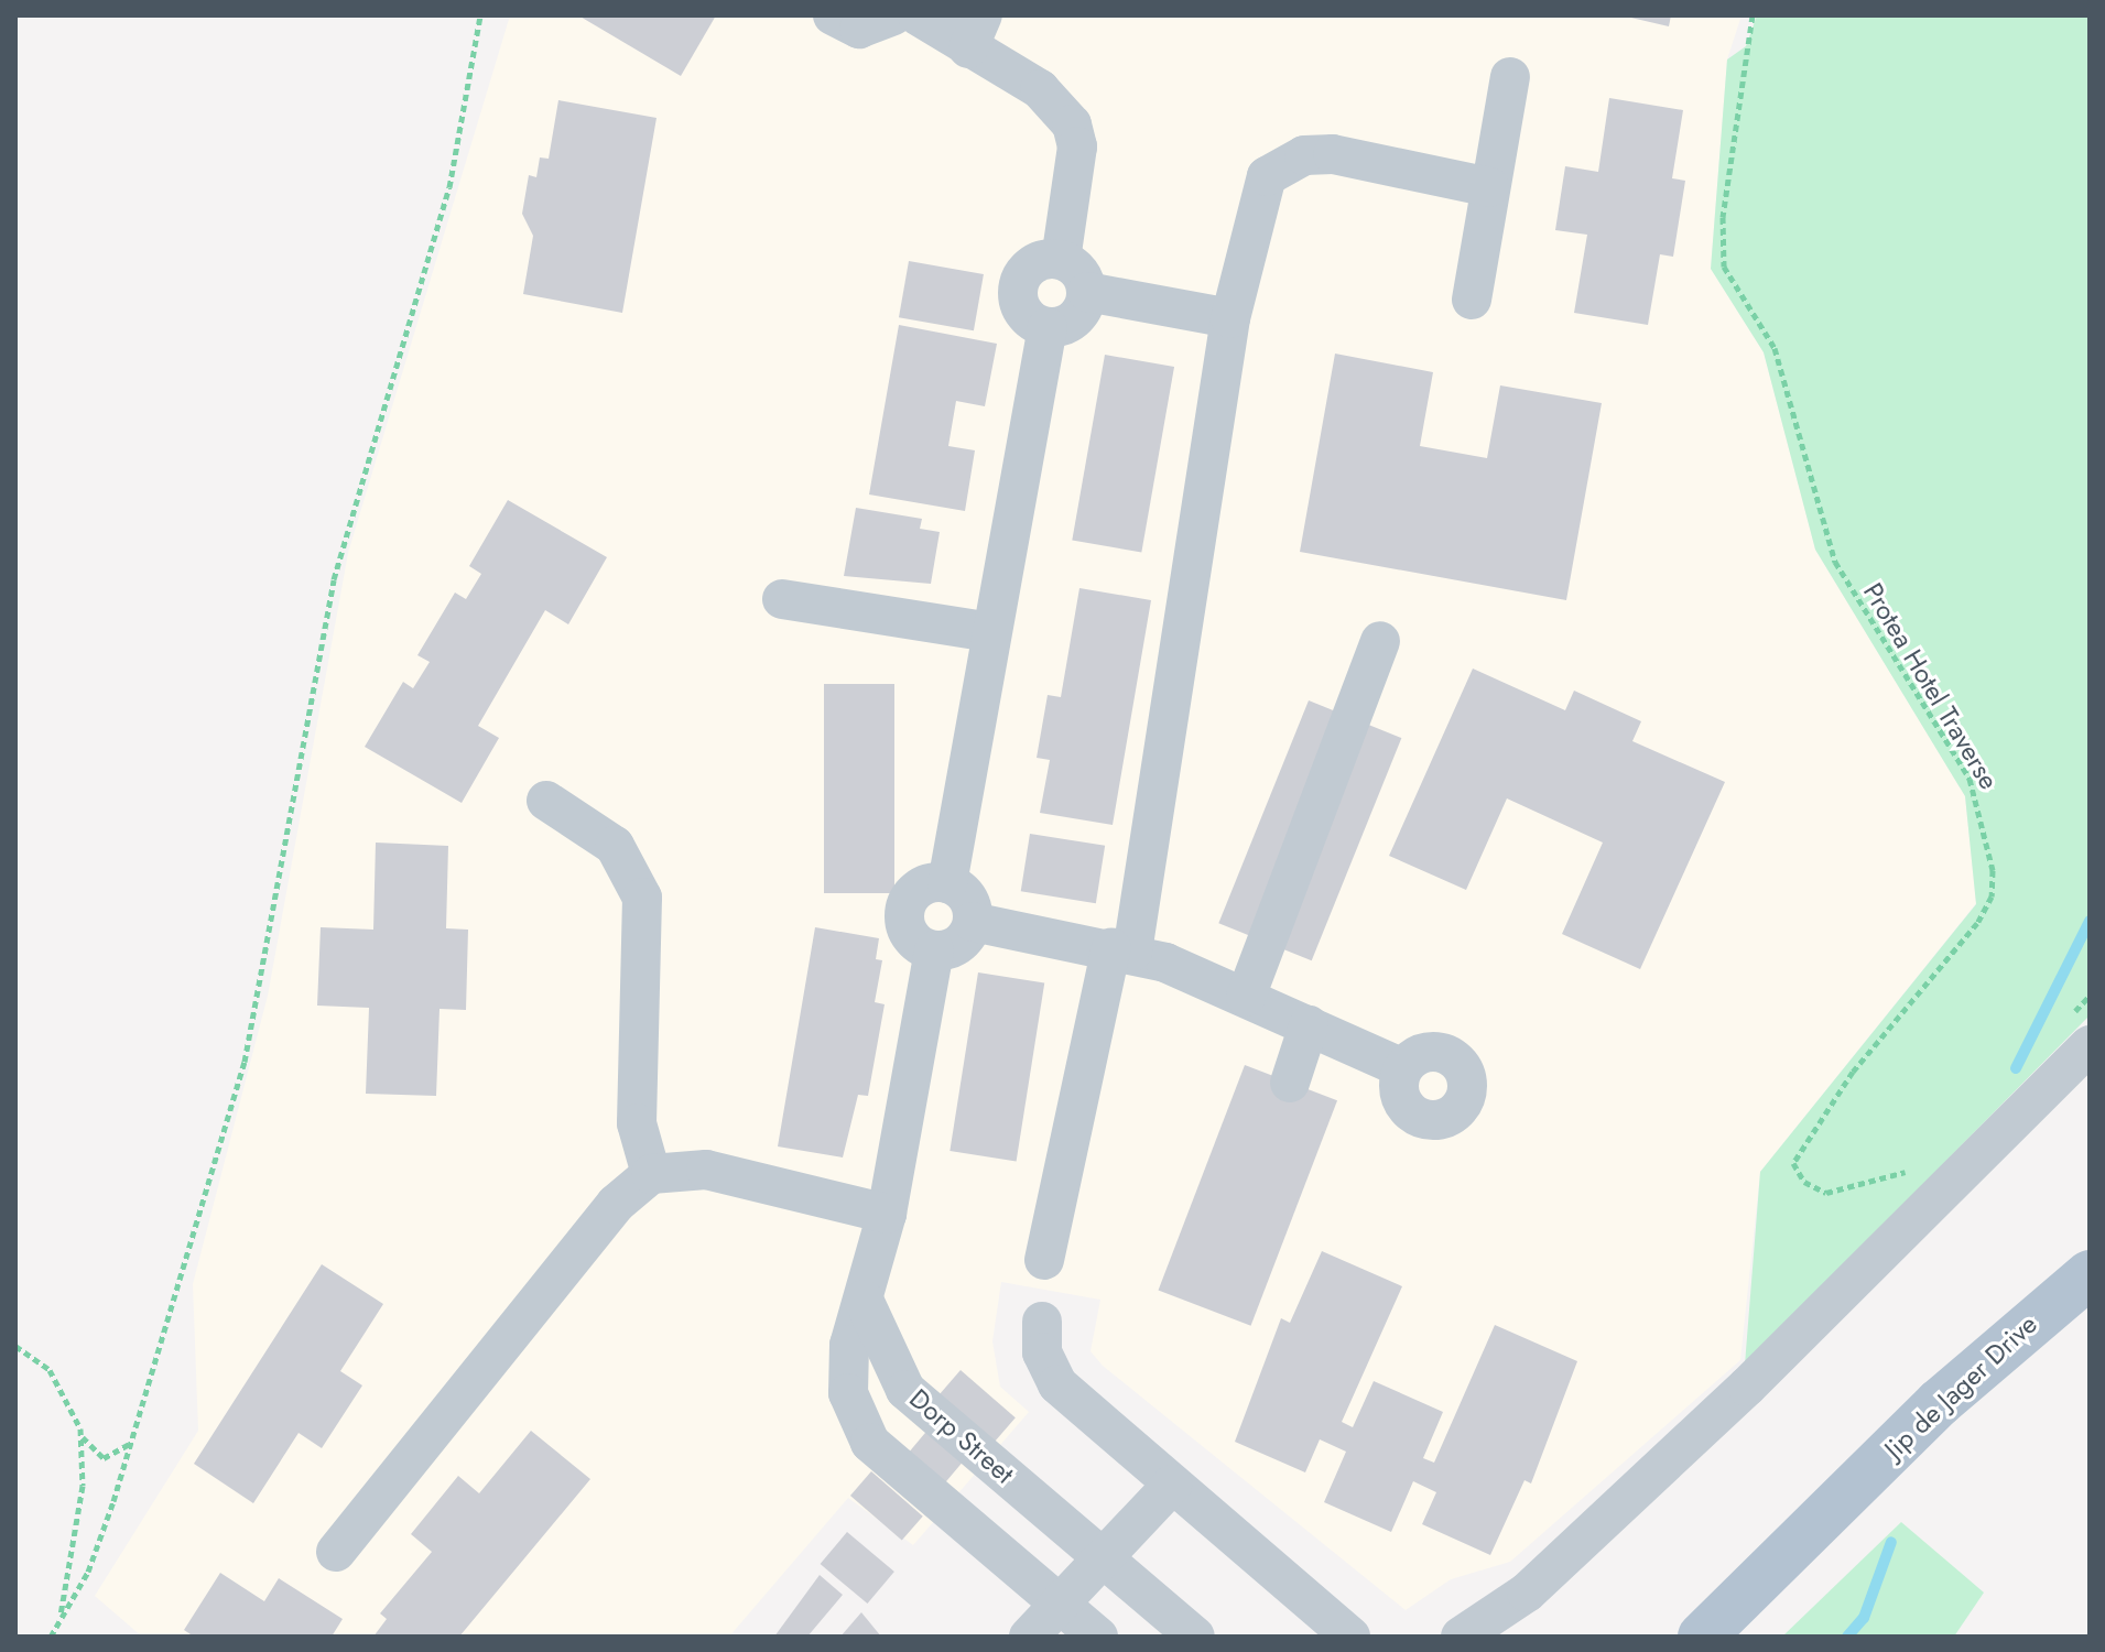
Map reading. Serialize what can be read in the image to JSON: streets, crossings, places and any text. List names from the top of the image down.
{
  "streets": {
    "main road": ["Jip de Jager Drive"],
    "lane": ["Dorp Street"],
    "path": ["Protea Hotel Traverse"]
  }
}
